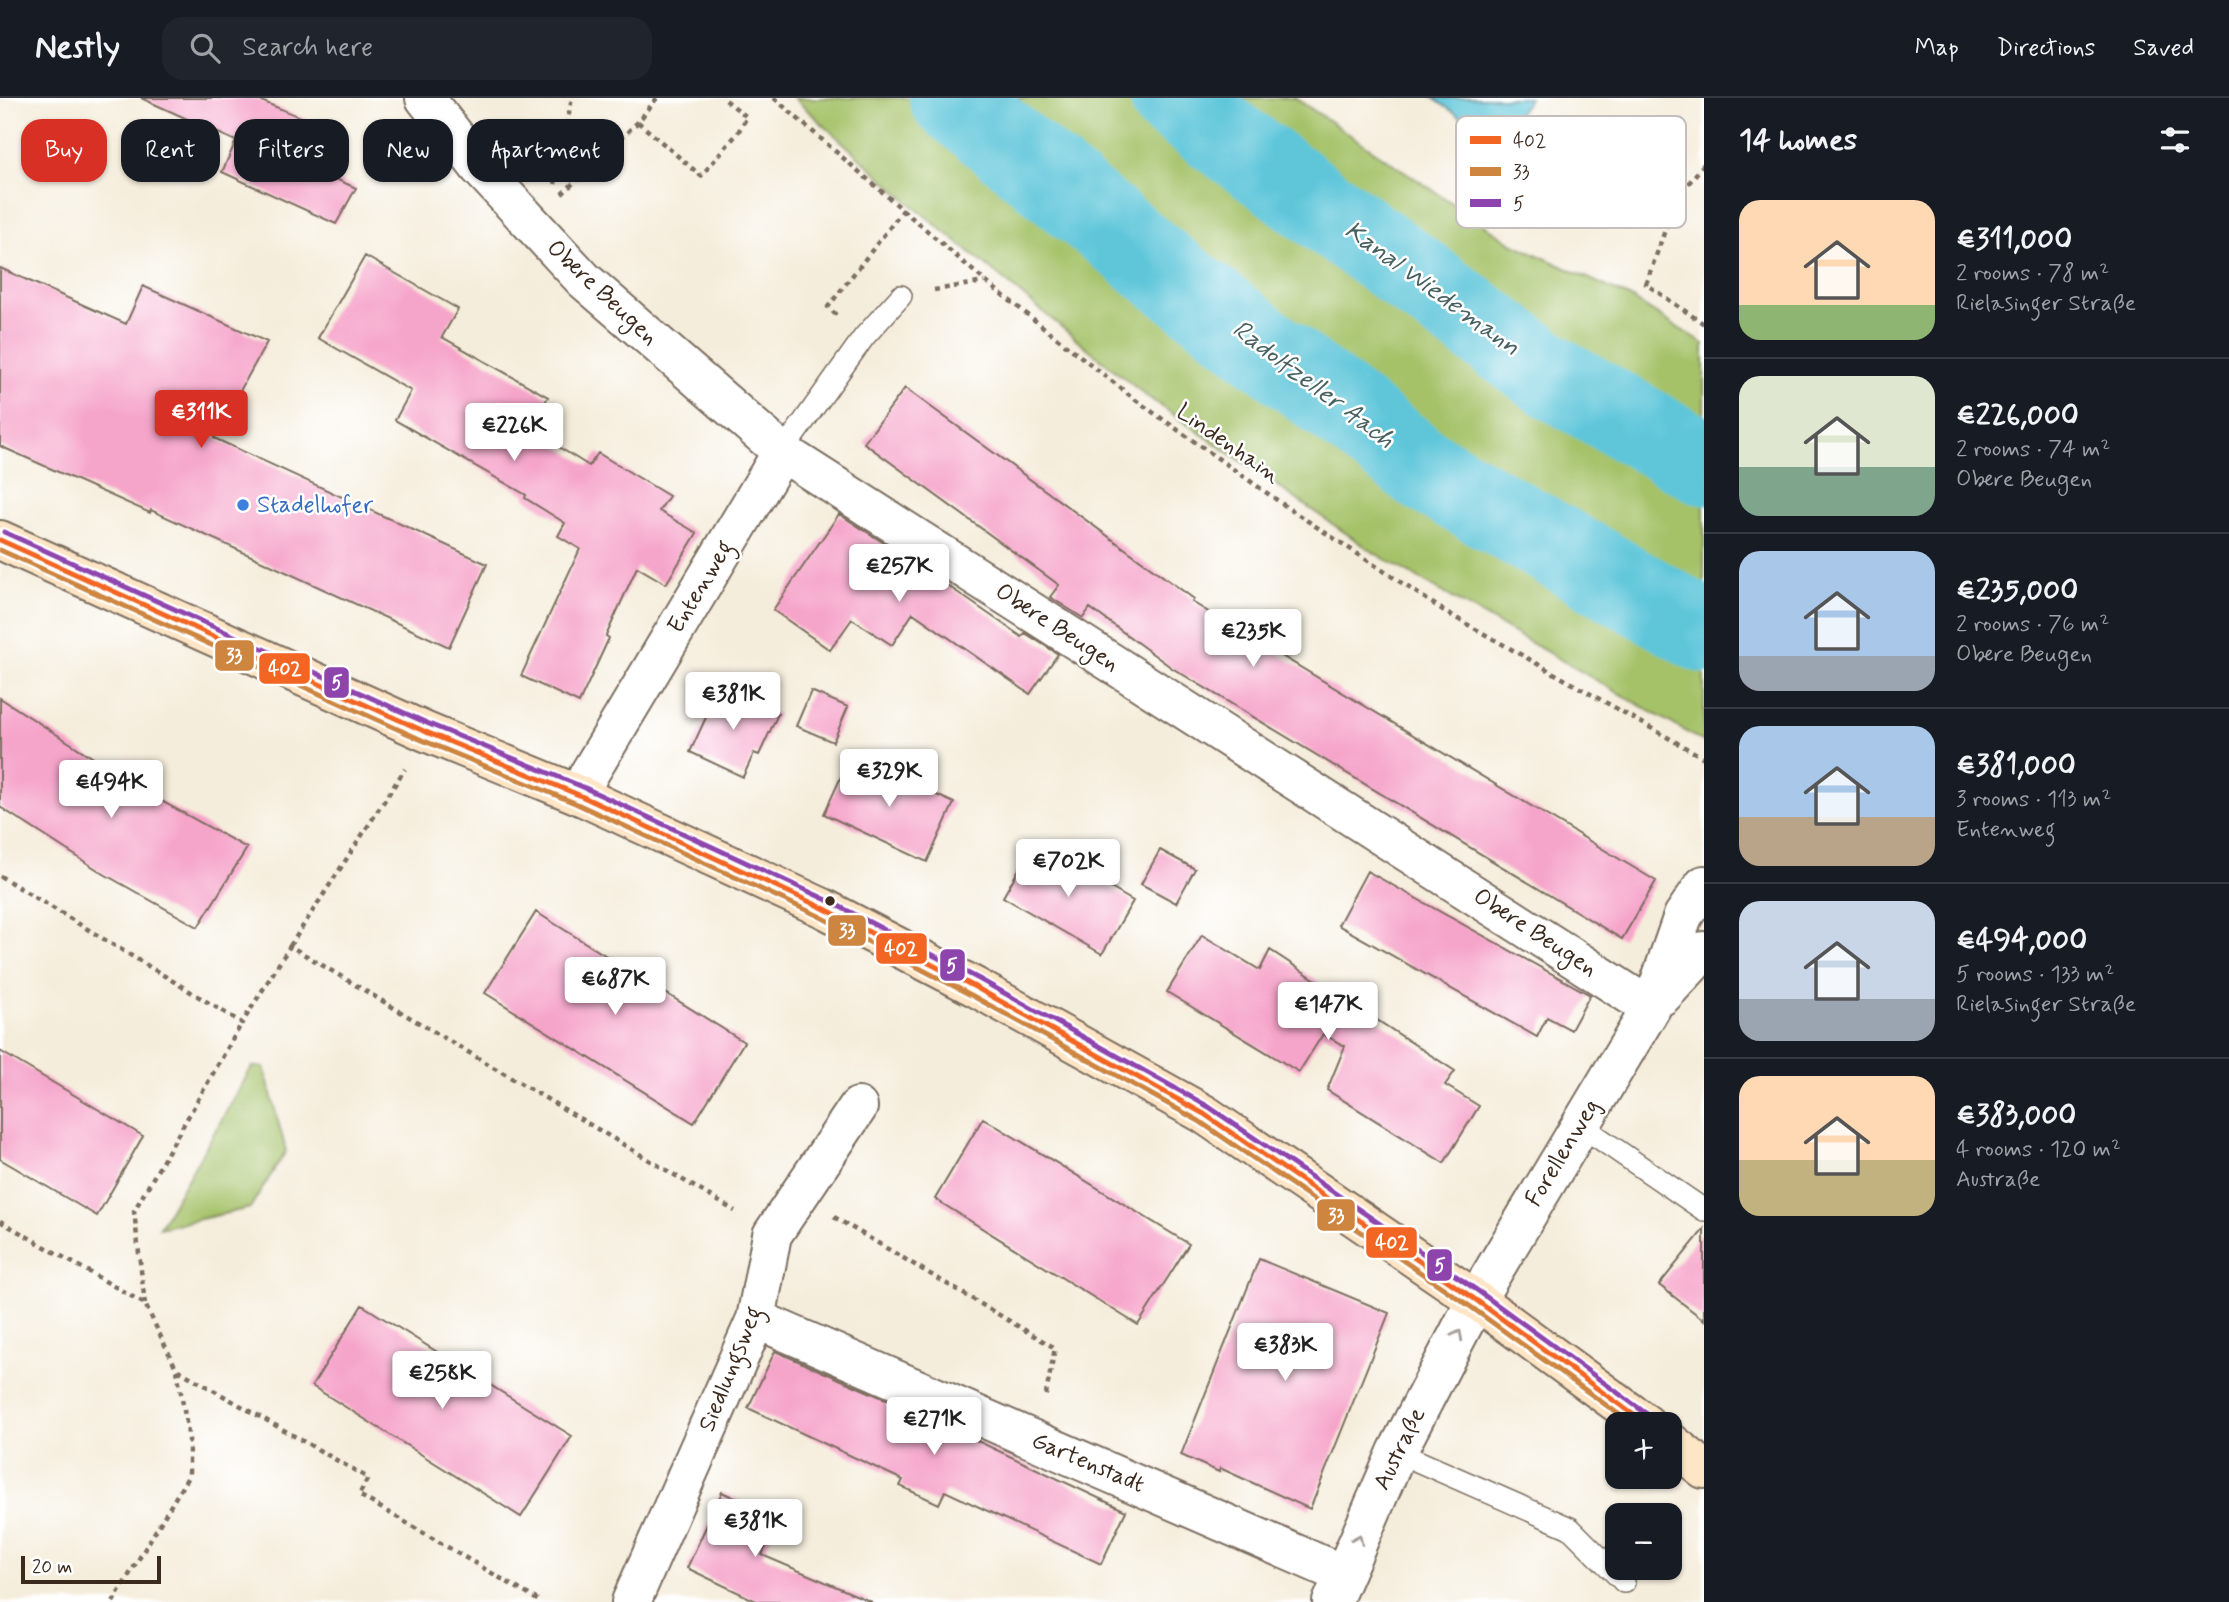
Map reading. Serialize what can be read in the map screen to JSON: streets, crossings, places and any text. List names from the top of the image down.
{
  "streets": {
    "street": [
      "Obere Beugen",
      "Entenweg",
      "Forellenweg",
      "Siedlungsweg",
      "Austraße",
      "Gartenstadt"
    ],
    "path": ["Lindenhain"]
  },
  "crossings": [
    ["Obere Beugen", "Entenweg"],
    ["Obere Beugen", "Forellenweg"],
    ["Forellenweg", "Austraße"],
    ["Siedlungsweg", "Gartenstadt"],
    ["Austraße", "Gartenstadt"]
  ],
  "one_way": ["Austraße"],
  "water": ["Kanal Wiedemann", "Radolfzeller Aach"],
  "places": ["Stadelhofer"],
  "lines": ["transit line 5", "transit line 402", "transit line 33"],
  "legend": ["402", "33", "5"],
  "scale_bar": "20 m",
  "page": {
    "header": "Nestly",
    "search": "Search here",
    "nav": ["Map", "Directions", "Saved"],
    "heading": "14 homes",
    "chip": [
      "Buy",
      "Rent",
      "Filters",
      "New",
      "Apartment"
    ],
    "list": [
      {
        "name": "€311,000",
        "note": "2 rooms · 78 m² · Rielasinger Straße"
      },
      {
        "name": "€226,000",
        "note": "2 rooms · 74 m² · Obere Beugen"
      },
      {
        "name": "€235,000",
        "note": "2 rooms · 76 m² · Obere Beugen"
      },
      {
        "name": "€381,000",
        "note": "3 rooms · 113 m² · Entenweg"
      },
      {
        "name": "€494,000",
        "note": "5 rooms · 133 m² · Rielasinger Straße"
      },
      {
        "name": "€383,000",
        "note": "4 rooms · 120 m² · Austraße"
      }
    ],
    "price": [
      "€311K",
      "€226K",
      "€257K",
      "€235K",
      "€381K",
      "€329K",
      "€494K",
      "€702K",
      "€687K",
      "€147K",
      "€383K",
      "€258K",
      "€271K",
      "€381K"
    ],
    "map_buttons": ["+", "−"],
    "scale": "20 m"
  }
}
